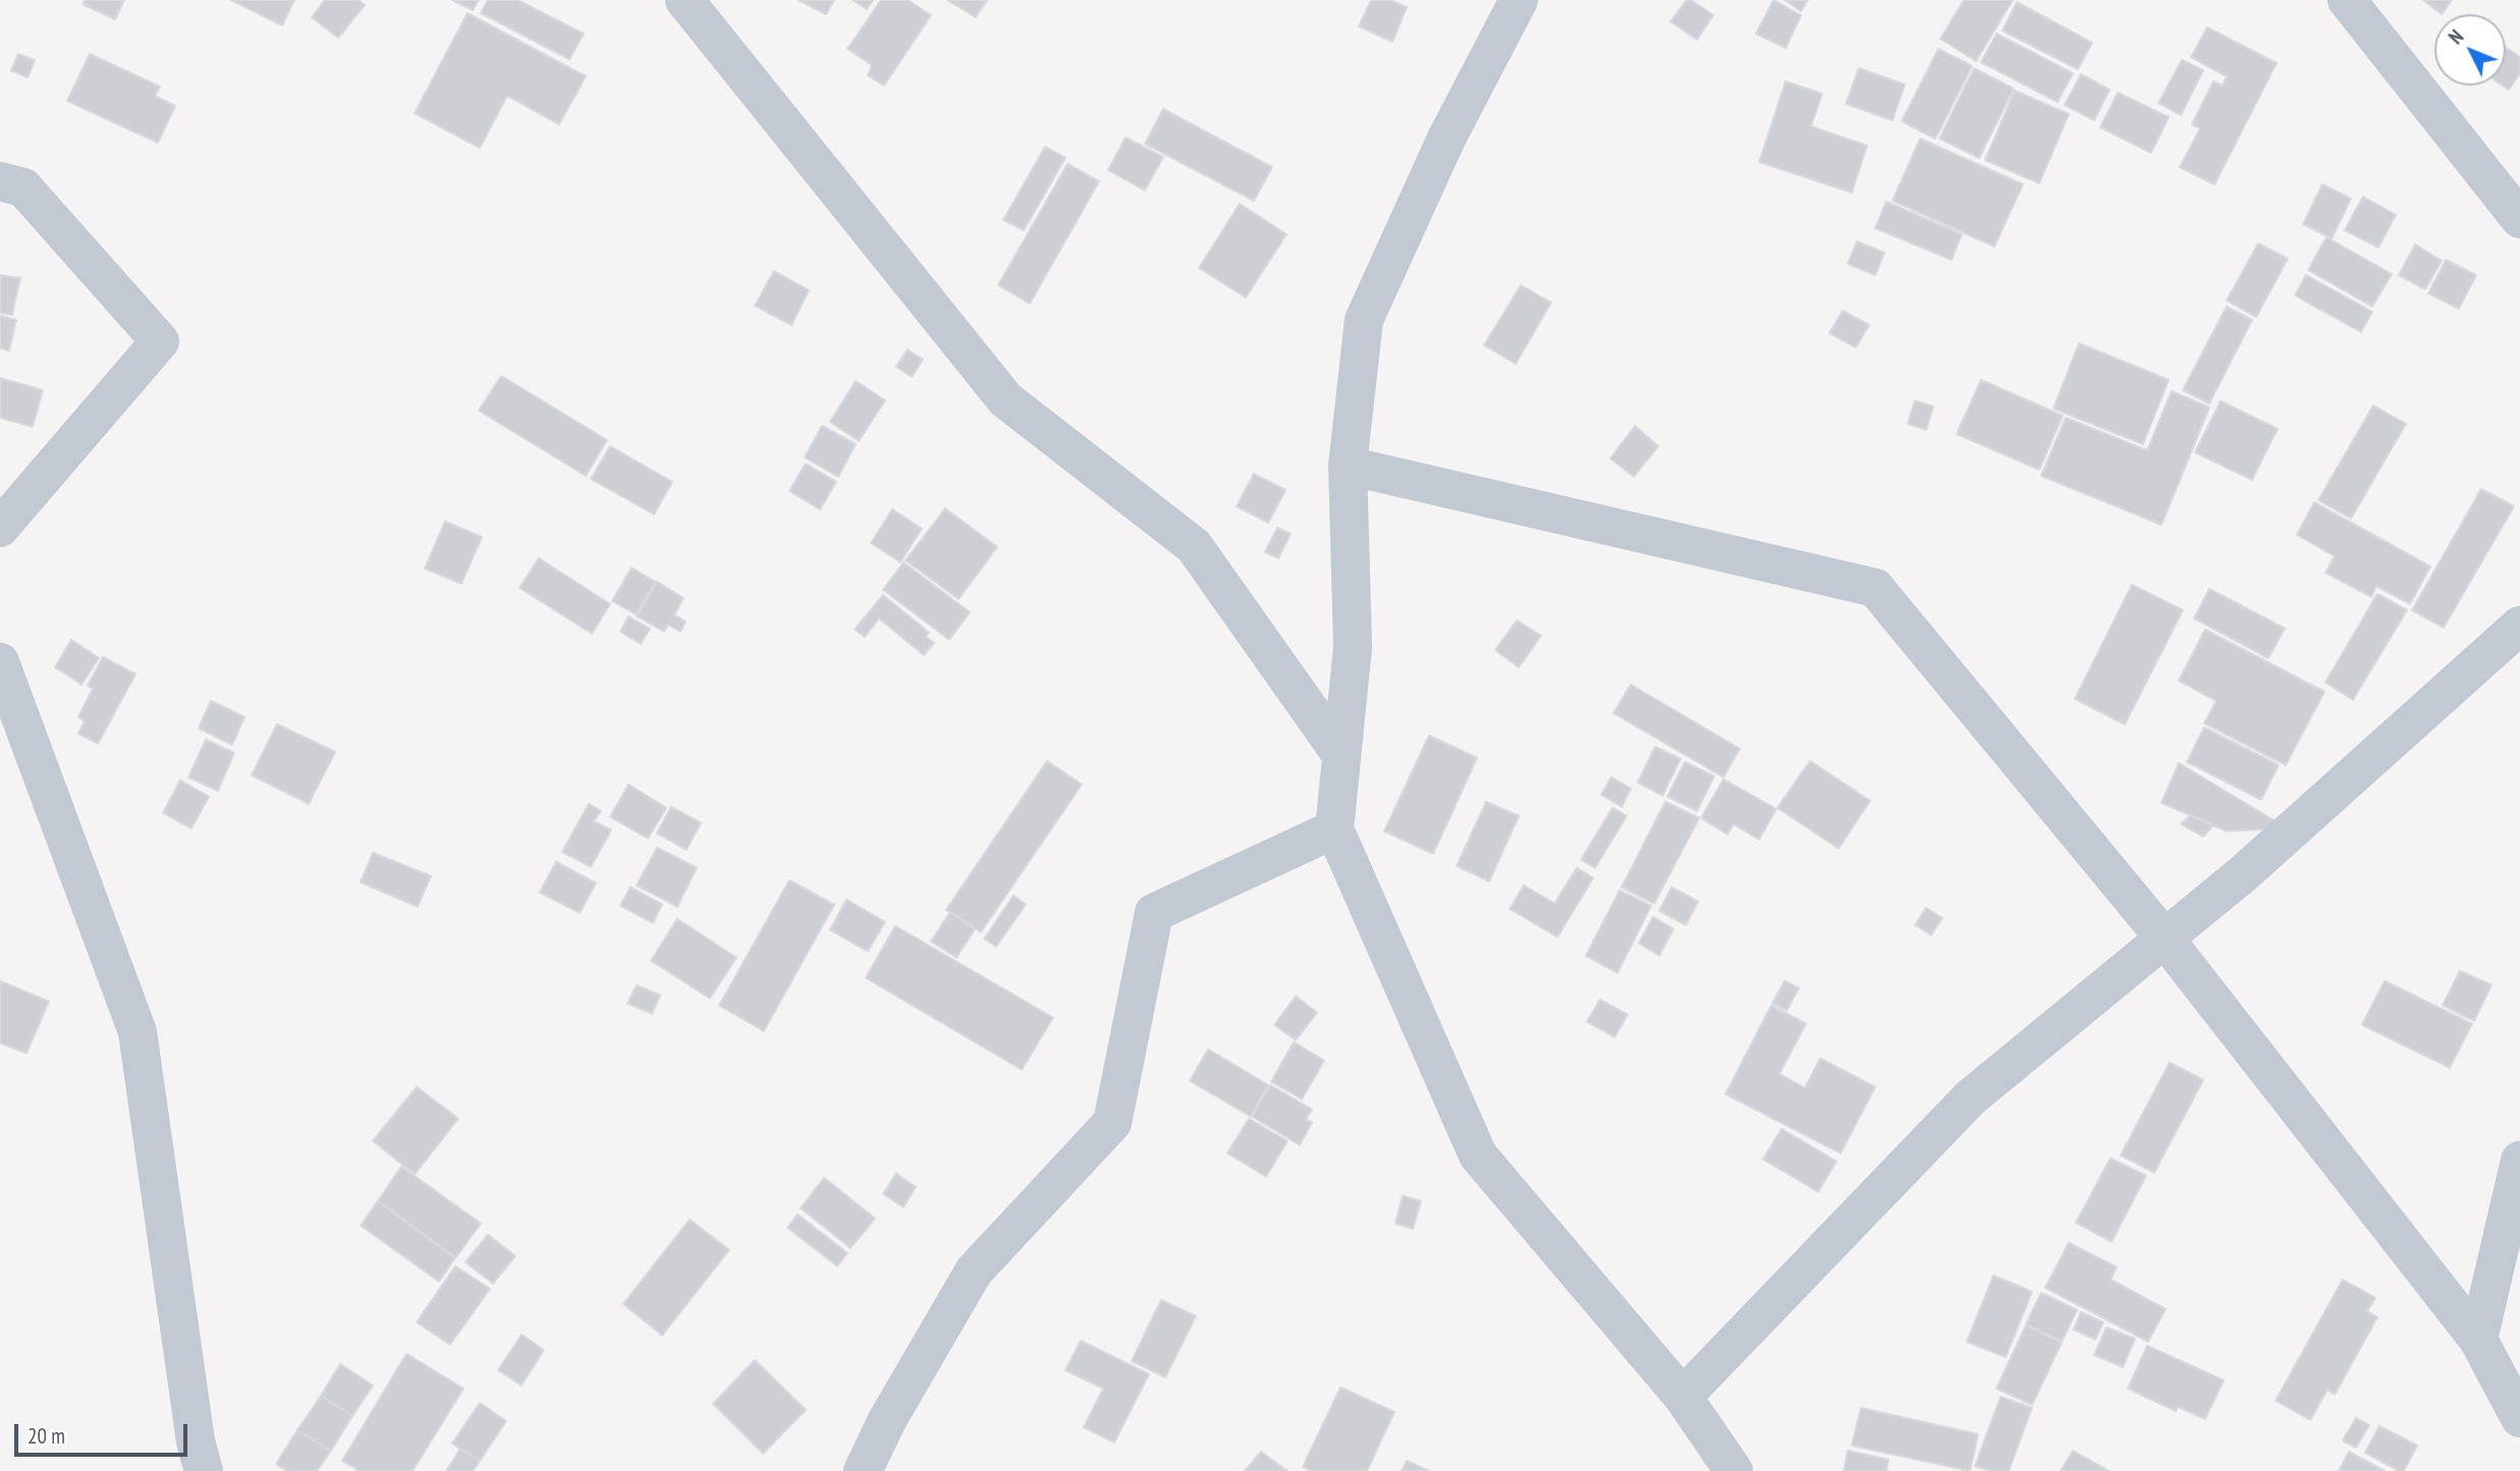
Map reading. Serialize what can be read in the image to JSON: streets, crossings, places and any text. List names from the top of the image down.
{
  "scale_bar": "20 m",
  "north": "top left"
}
